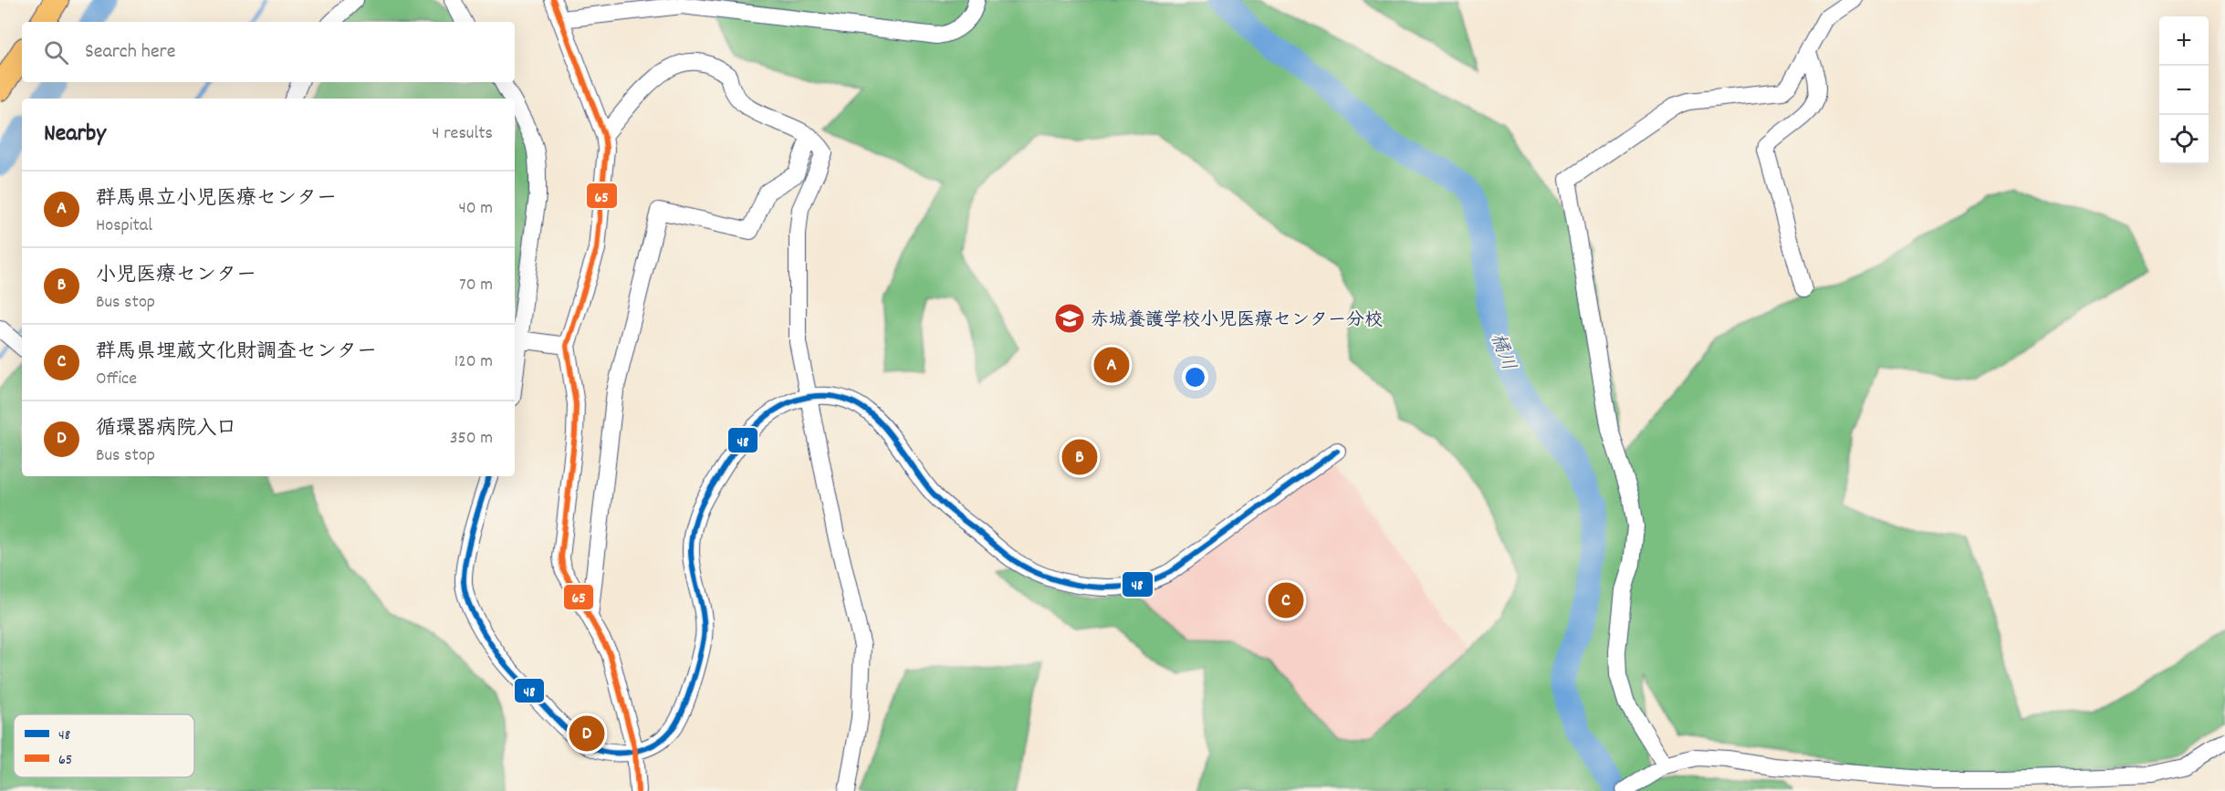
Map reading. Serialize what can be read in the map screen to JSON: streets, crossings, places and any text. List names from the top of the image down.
{
  "water": ["橘川"],
  "places": {
    "school or university": ["赤城養護学校小児医療センター分校"]
  },
  "lines": ["transit line 65", "transit line 48"],
  "legend": ["48", "65"],
  "page": {
    "map_buttons": ["+", "−"],
    "search": "Search here",
    "heading": ["Nearby", "4 results"],
    "list": [
      {
        "mark": "A",
        "name": "群馬県立小児医療センター",
        "note": "Hospital",
        "value": "40 m"
      },
      {
        "mark": "B",
        "name": "小児医療センター",
        "note": "Bus stop",
        "value": "70 m"
      },
      {
        "mark": "C",
        "name": "群馬県埋蔵文化財調査センター",
        "note": "Office",
        "value": "120 m"
      },
      {
        "mark": "D",
        "name": "循環器病院入口",
        "note": "Bus stop",
        "value": "350 m"
      }
    ],
    "pins": [
      "A",
      "B",
      "C",
      "D"
    ]
  }
}
